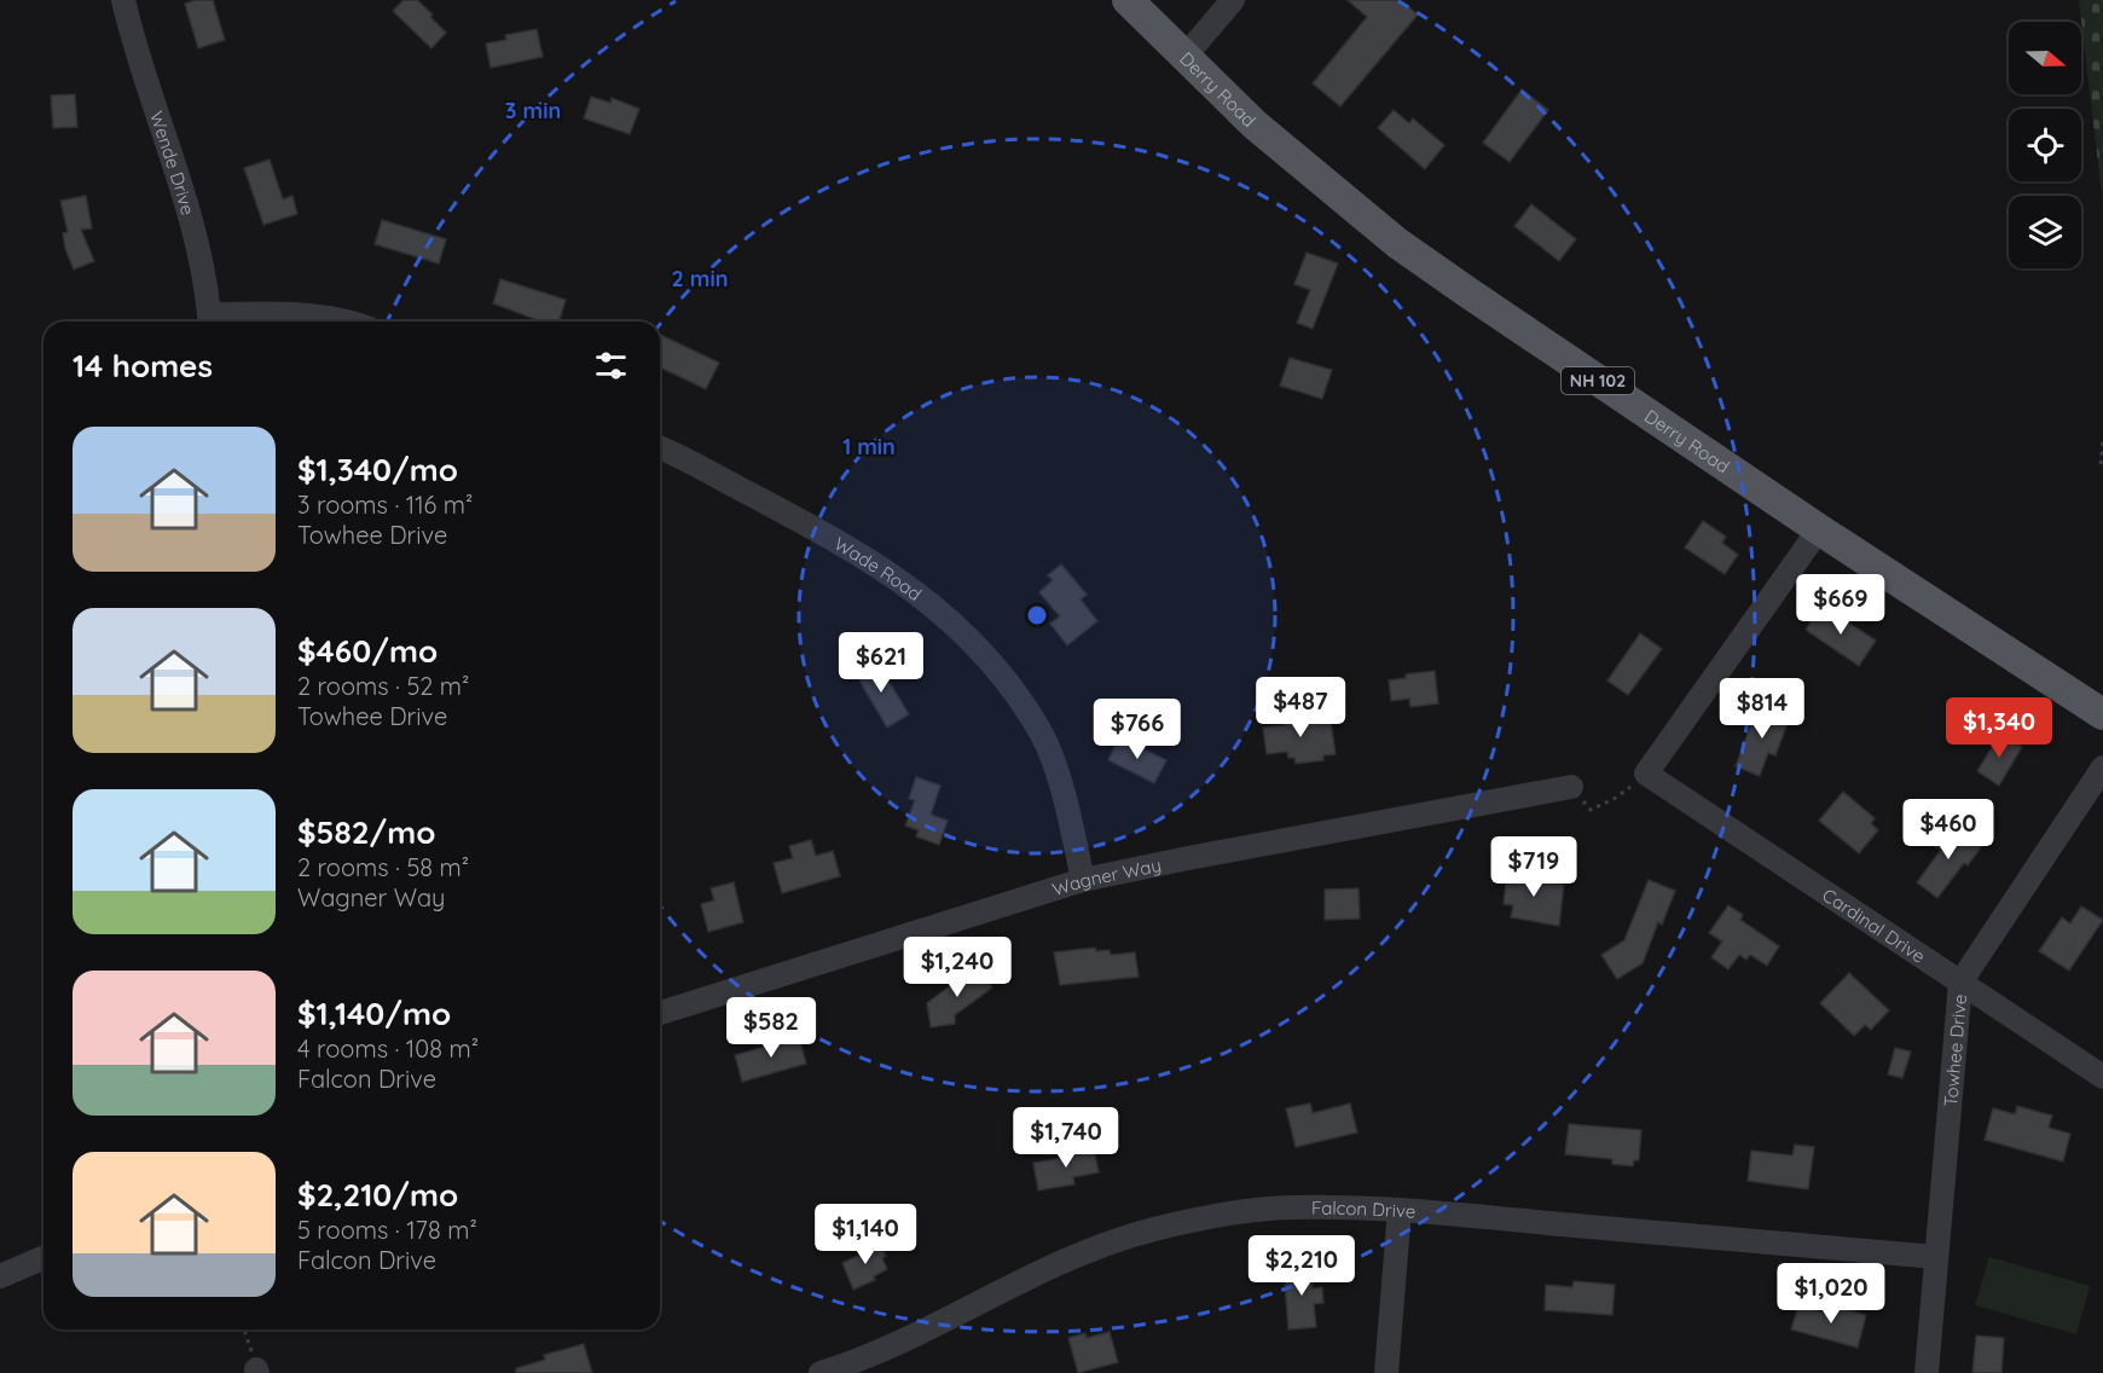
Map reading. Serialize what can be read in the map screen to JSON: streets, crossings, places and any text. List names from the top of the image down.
{
  "streets": {
    "main road": ["Derry Road", "NH 102"],
    "street": [
      "Wende Drive",
      "Wade Road",
      "Wagner Way",
      "Cardinal Drive",
      "Towhee Drive",
      "Falcon Drive"
    ]
  },
  "crossings": [
    ["Wade Road", "Wagner Way"],
    ["Cardinal Drive", "Towhee Drive"],
    ["Towhee Drive", "Falcon Drive"]
  ],
  "north": "right",
  "page": {
    "heading": "14 homes",
    "list": [
      {
        "name": "$1,340/mo",
        "note": "3 rooms · 116 m² · Towhee Drive"
      },
      {
        "name": "$460/mo",
        "note": "2 rooms · 52 m² · Towhee Drive"
      },
      {
        "name": "$582/mo",
        "note": "2 rooms · 58 m² · Wagner Way"
      },
      {
        "name": "$1,140/mo",
        "note": "4 rooms · 108 m² · Falcon Drive"
      },
      {
        "name": "$2,210/mo",
        "note": "5 rooms · 178 m² · Falcon Drive"
      }
    ],
    "price": [
      "$669",
      "$621",
      "$487",
      "$814",
      "$1,340",
      "$766",
      "$460",
      "$719",
      "$1,240",
      "$582",
      "$1,740",
      "$1,140",
      "$2,210",
      "$1,020"
    ]
  },
  "rings": ["3 min", "2 min", "1 min"]
}
